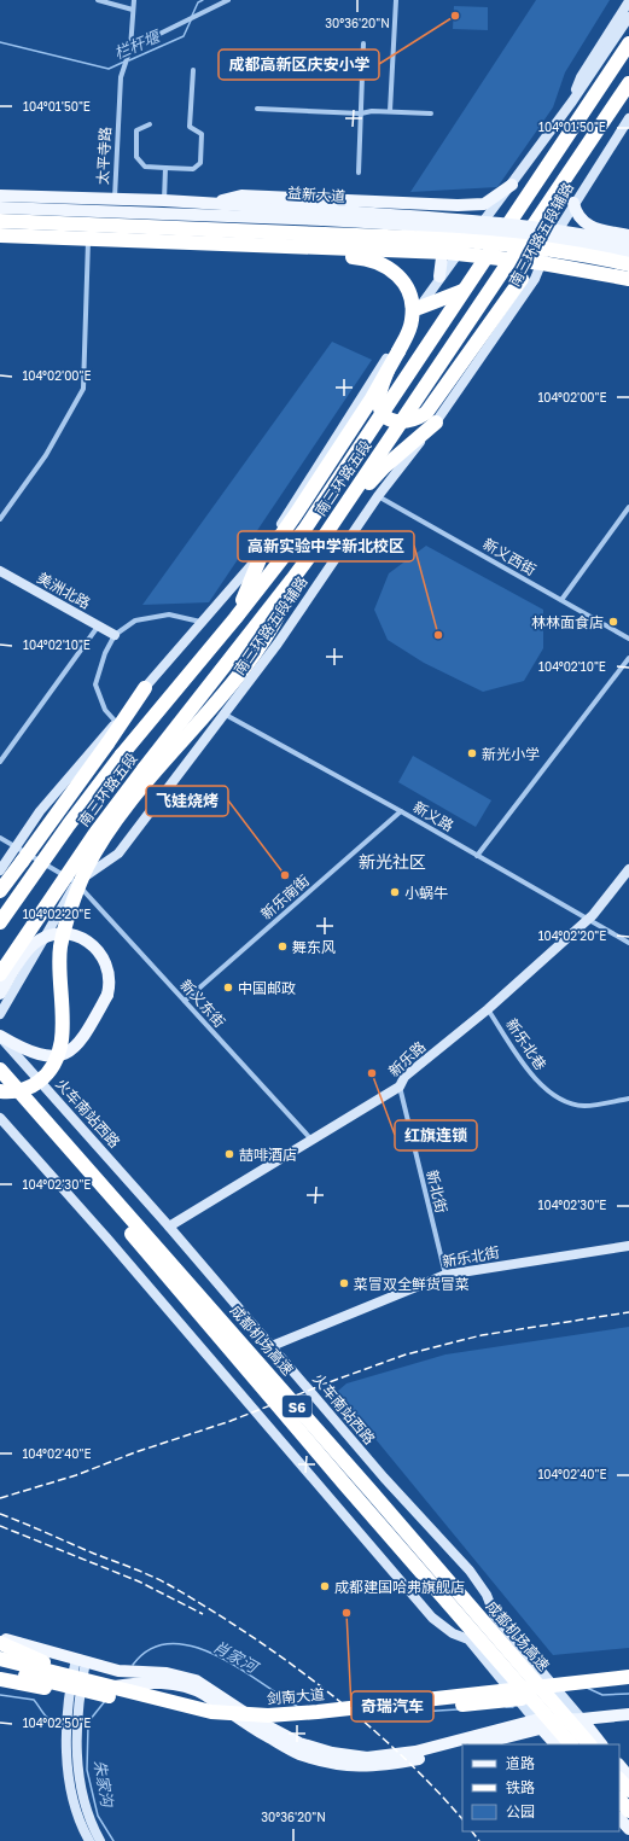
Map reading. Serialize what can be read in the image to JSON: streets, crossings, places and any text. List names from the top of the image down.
{
  "streets": {
    "highway": [
      "南三环路五段",
      "成都机场高速",
      "S6",
      "剑南大道"
    ],
    "main road": [
      "益新大道",
      "南三环路五段辅路",
      "美洲北路",
      "新乐路",
      "火车南站西路",
      "新乐北街"
    ],
    "street": [
      "太平寺路",
      "新义西街",
      "新义路",
      "新乐南街",
      "新义东街",
      "新乐北巷",
      "新北街"
    ]
  },
  "crossings": [
    ["太平寺路", "益新大道"],
    ["南三环路五段辅路", "新义西街"],
    ["南三环路五段辅路", "新义路"],
    ["南三环路五段辅路", "新义东街"],
    ["新义路", "新乐南街"],
    ["新义路", "新乐路"],
    ["新乐南街", "新义东街"],
    ["新义东街", "新乐路"],
    ["新乐北巷", "新乐路"],
    ["新乐路", "火车南站西路"],
    ["新乐路", "新北街"],
    ["火车南站西路", "新乐北街"],
    ["新北街", "新乐北街"]
  ],
  "districts": ["新光社区"],
  "water": ["栏杆堰", "肖家河", "朱家沟"],
  "places": [
    "成都高新区庆安小学",
    "林林面食店",
    "高新实验中学新北校区",
    "新光小学",
    "飞娃烧烤",
    "小蜗牛",
    "舞东风",
    "中国邮政",
    "红旗连锁",
    "喆啡酒店",
    "菜冒双全鲜货冒菜",
    "成都建国哈弗旗舰店",
    "奇瑞汽车"
  ],
  "legend": ["道路", "铁路", "公园"],
  "coordinates": [
    "30°36'20\"N",
    "104°01'50\"E",
    "104°02'00\"E",
    "104°02'10\"E",
    "104°02'20\"E",
    "104°02'30\"E",
    "104°02'40\"E",
    "104°02'50\"E"
  ]
}
